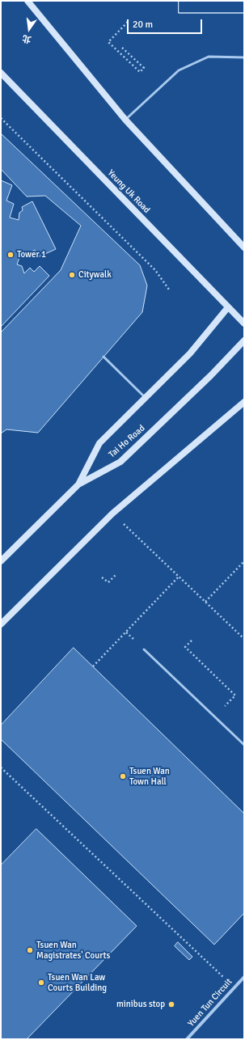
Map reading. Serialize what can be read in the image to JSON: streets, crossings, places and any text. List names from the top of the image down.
{
  "streets": {
    "main road": ["Yeung Uk Road", "Tai Ho Road"],
    "street": ["Yuen Tun Circuit"]
  },
  "places": [
    "Tower 1",
    "Citywalk",
    "Tsuen Wan Town Hall",
    "Tsuen Wan Magistrates' Courts",
    "Tsuen Wan Law Courts Building",
    "minibus stop"
  ],
  "scale_bar": "20 m",
  "north": "bottom"
}
